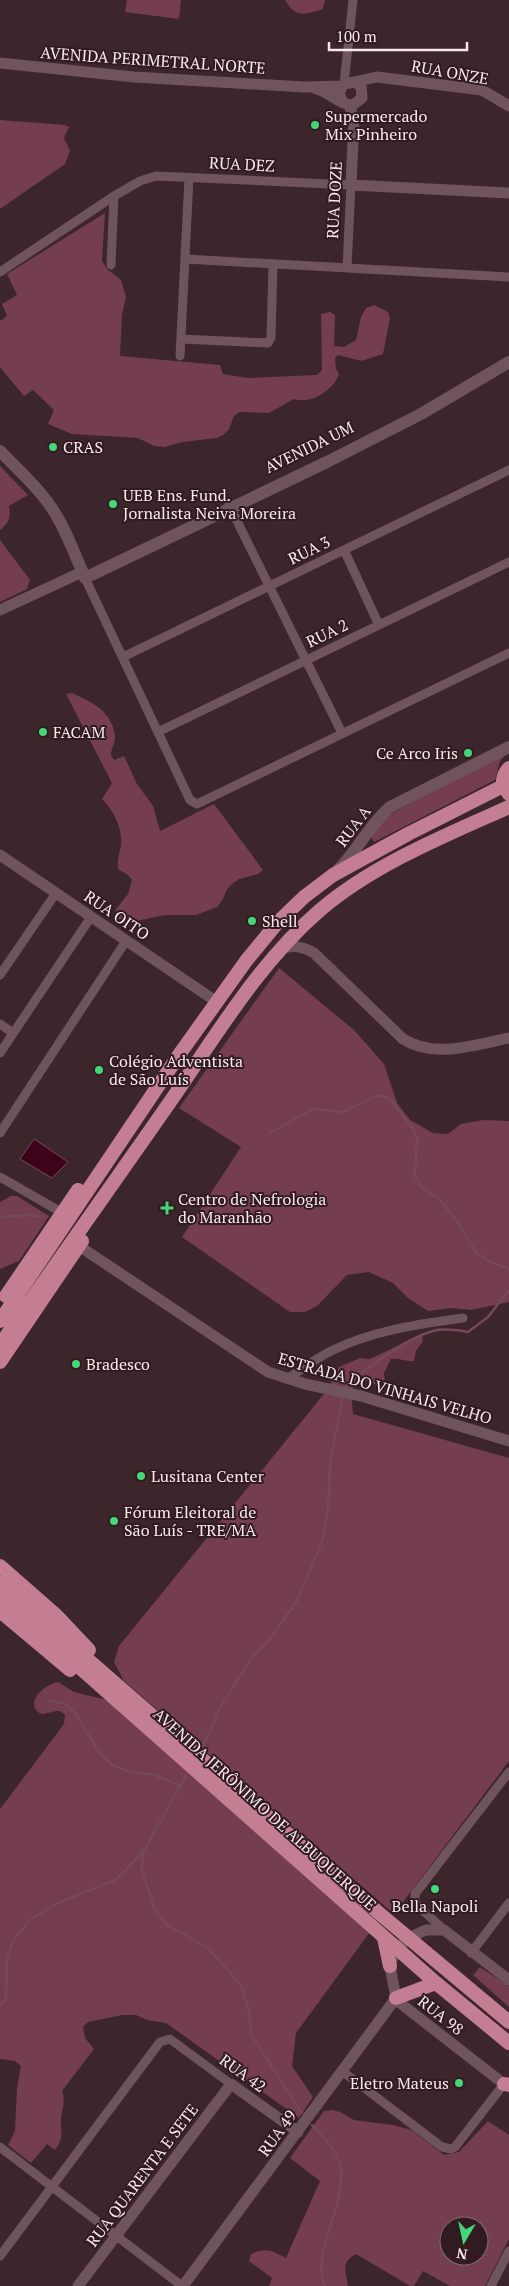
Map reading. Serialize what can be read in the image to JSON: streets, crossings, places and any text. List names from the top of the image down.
{
  "streets": {
    "main road": ["AVENIDA UM", "RUA A", "AVENIDA JERÔNIMO DE ALBUQUERQUE"],
    "street": [
      "AVENIDA PERIMETRAL NORTE",
      "RUA ONZE",
      "RUA DEZ",
      "RUA DOZE",
      "RUA 3",
      "RUA 2",
      "RUA OITO",
      "ESTRADA DO VINHAIS VELHO",
      "RUA 98",
      "RUA 42",
      "RUA 49",
      "RUA QUARENTA E SETE"
    ]
  },
  "crossings": [
    ["AVENIDA PERIMETRAL NORTE", "RUA ONZE"],
    ["AVENIDA PERIMETRAL NORTE", "RUA DOZE"],
    ["RUA ONZE", "RUA DOZE"],
    ["RUA DEZ", "RUA DOZE"],
    ["RUA 98", "RUA 49"],
    ["RUA 42", "RUA 49"],
    ["RUA 42", "RUA QUARENTA E SETE"]
  ],
  "places": {
    "other": [
      "Supermercado Mix Pinheiro",
      "CRAS",
      "UEB Ens. Fund. Jornalista Neiva Moreira",
      "FACAM",
      "Ce Arco Iris",
      "Shell",
      "Colégio Adventista de São Luís",
      "Bradesco",
      "Lusitana Center",
      "Fórum Eleitoral de São Luís - TRE/MA",
      "Bella Napoli",
      "Eletro Mateus"
    ],
    "health": ["Centro de Nefrologia do Maranhão"]
  },
  "scale_bar": "100 m",
  "north": "bottom"
}
